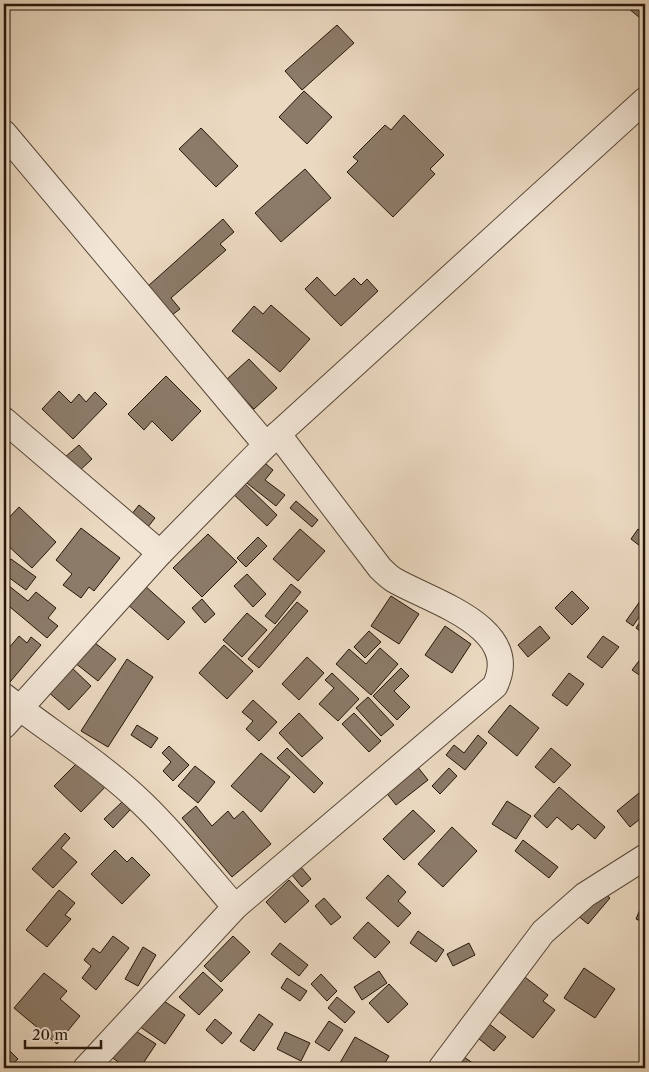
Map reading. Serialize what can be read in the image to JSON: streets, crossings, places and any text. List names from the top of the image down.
{
  "scale_bar": "20 m"
}
